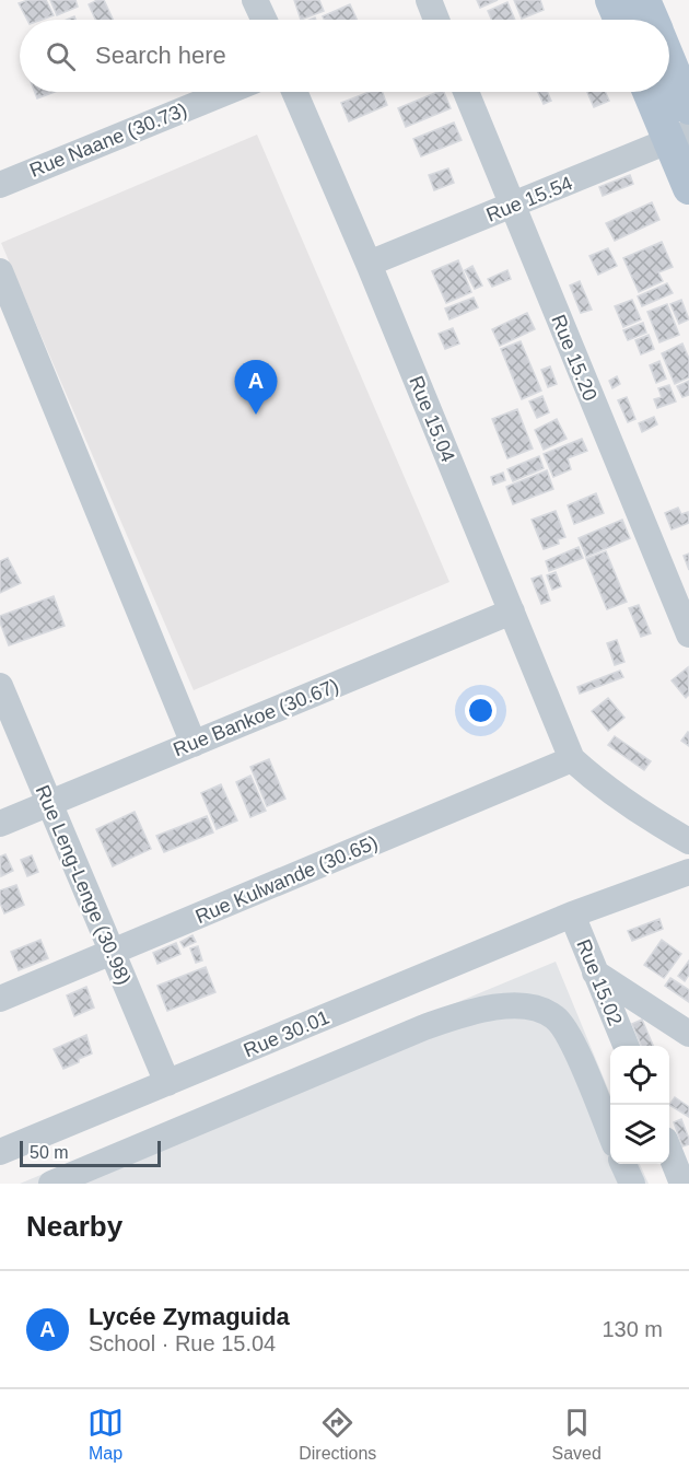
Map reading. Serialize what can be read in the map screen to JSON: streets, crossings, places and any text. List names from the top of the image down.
{
  "streets": {
    "street": [
      "Rue Naane (30.73)",
      "Rue 15.54",
      "Rue 15.20",
      "Rue 15.04",
      "Rue Bankoe (30.67)",
      "Rue Kulwande (30.65)",
      "Rue Leng-Lenge (30.98)",
      "Rue 15.02",
      "Rue 30.01"
    ]
  },
  "crossings": [
    ["Rue 15.54", "Rue 15.20"],
    ["Rue 15.54", "Rue 15.04"],
    ["Rue 15.04", "Rue Bankoe (30.67)"],
    ["Rue 15.04", "Rue Kulwande (30.65)"],
    ["Rue Bankoe (30.67)", "Rue Leng-Lenge (30.98)"],
    ["Rue Kulwande (30.65)", "Rue Leng-Lenge (30.98)"],
    ["Rue Leng-Lenge (30.98)", "Rue 30.01"],
    ["Rue 15.02", "Rue 30.01"]
  ],
  "scale_bar": "50 m",
  "page": {
    "search": "Search here",
    "pins": "A",
    "scale": "50 m",
    "heading": "Nearby",
    "list": [
      {
        "mark": "A",
        "name": "Lycée Zymaguida",
        "note": "School · Rue 15.04",
        "value": "130 m"
      }
    ],
    "nav": ["Map", "Directions", "Saved"]
  }
}
